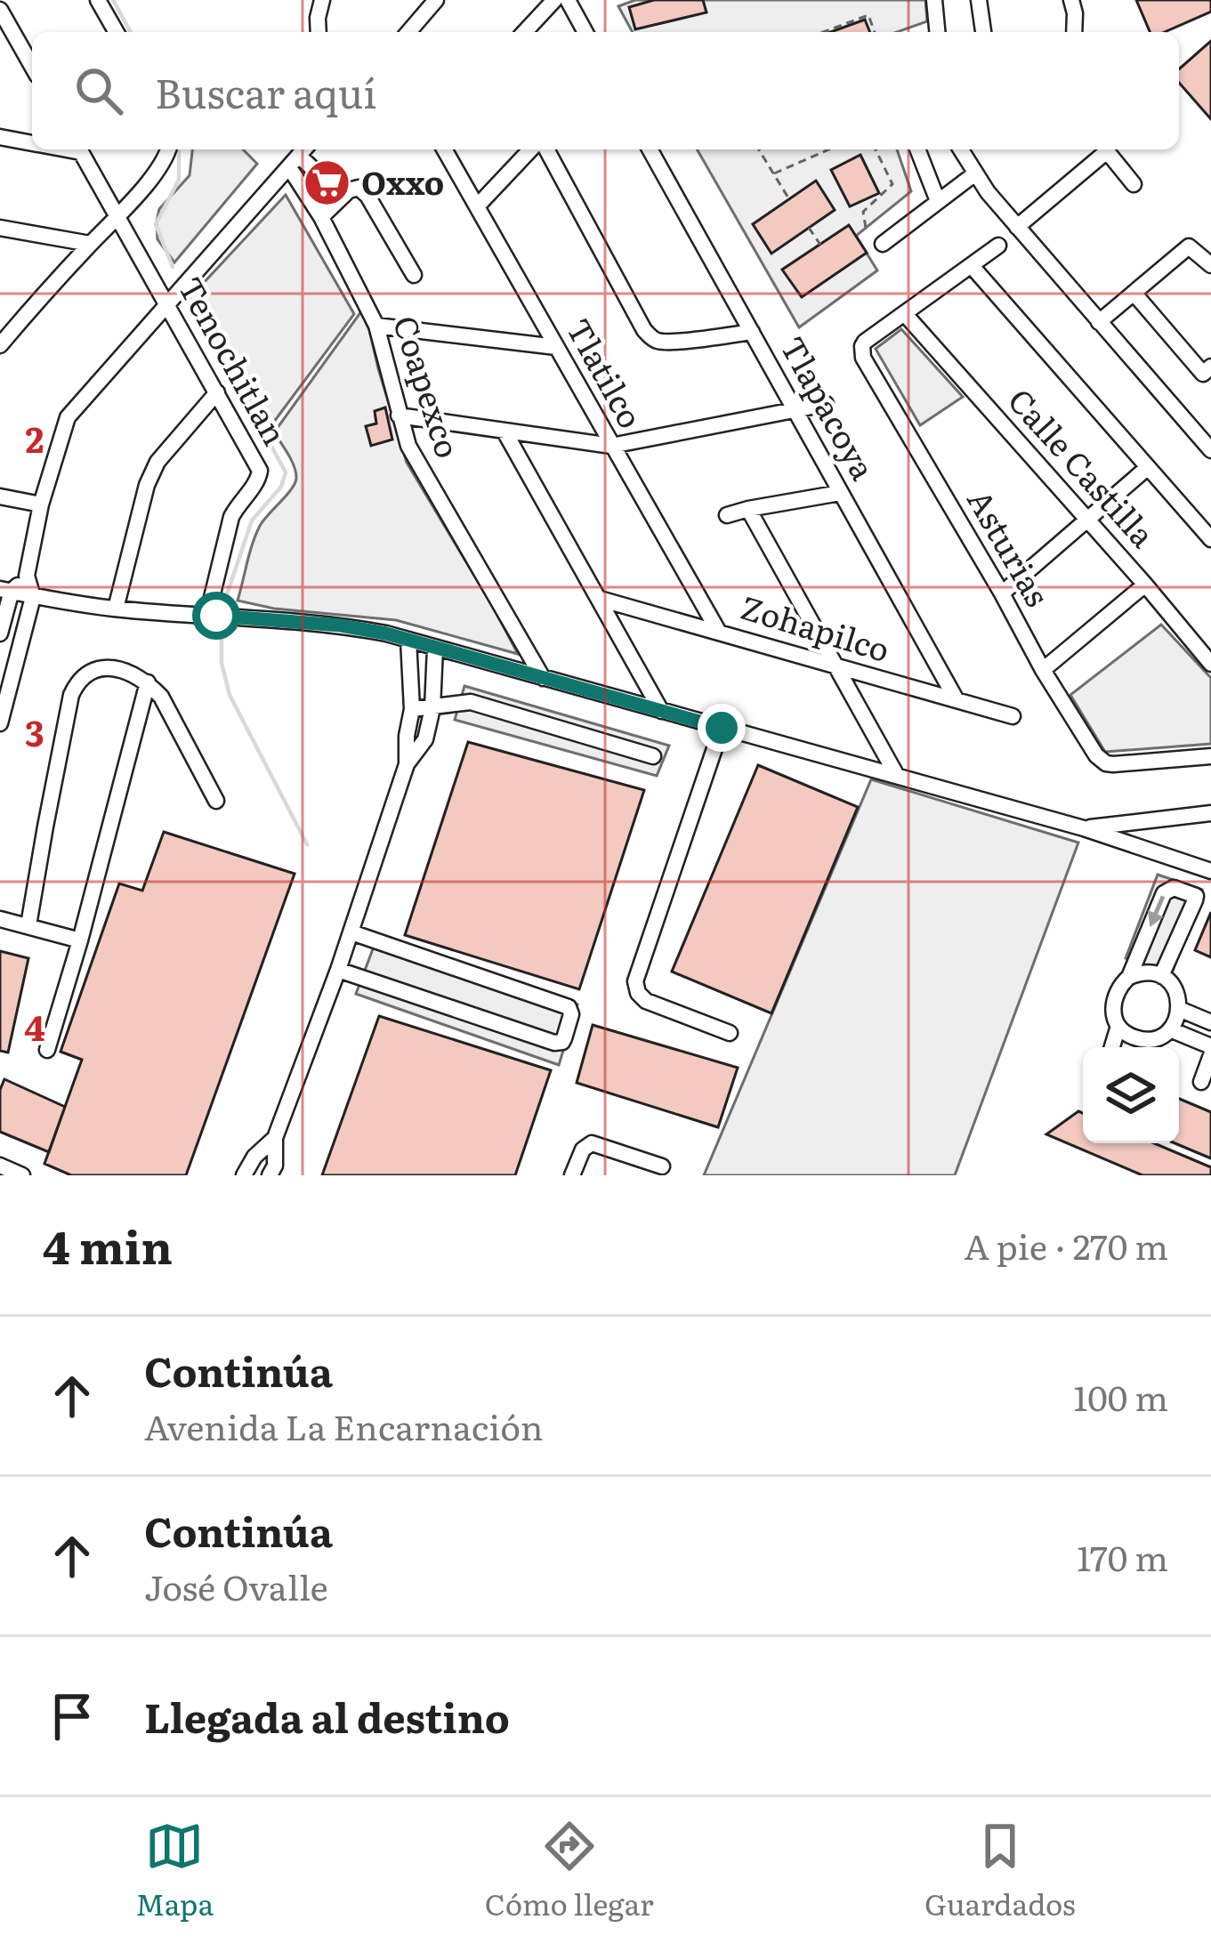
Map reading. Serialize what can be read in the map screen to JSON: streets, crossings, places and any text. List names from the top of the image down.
{
  "streets": {
    "street": [
      "Tenochitlan",
      "Tlatilco",
      "Coapexco",
      "Tlapacoya",
      "Calle Castilla",
      "Asturias",
      "Zohapilco"
    ]
  },
  "crossings": [
    ["Tlatilco", "Zohapilco"],
    ["Tlapacoya", "Zohapilco"],
    ["Calle Castilla", "Asturias"]
  ],
  "places": {
    "supermarket": ["Oxxo"]
  },
  "page": {
    "search": "Buscar aquí",
    "heading": ["4 min", "A pie · 270 m"],
    "list": [
      ["Continúa", "Avenida La Encarnación", "100 m"],
      ["Continúa", "José Ovalle", "170 m"],
      "Llegada al destino"
    ],
    "nav": ["Mapa", "Cómo llegar", "Guardados"]
  },
  "grid": {
    "rows": ["2", "3", "4"]
  }
}
